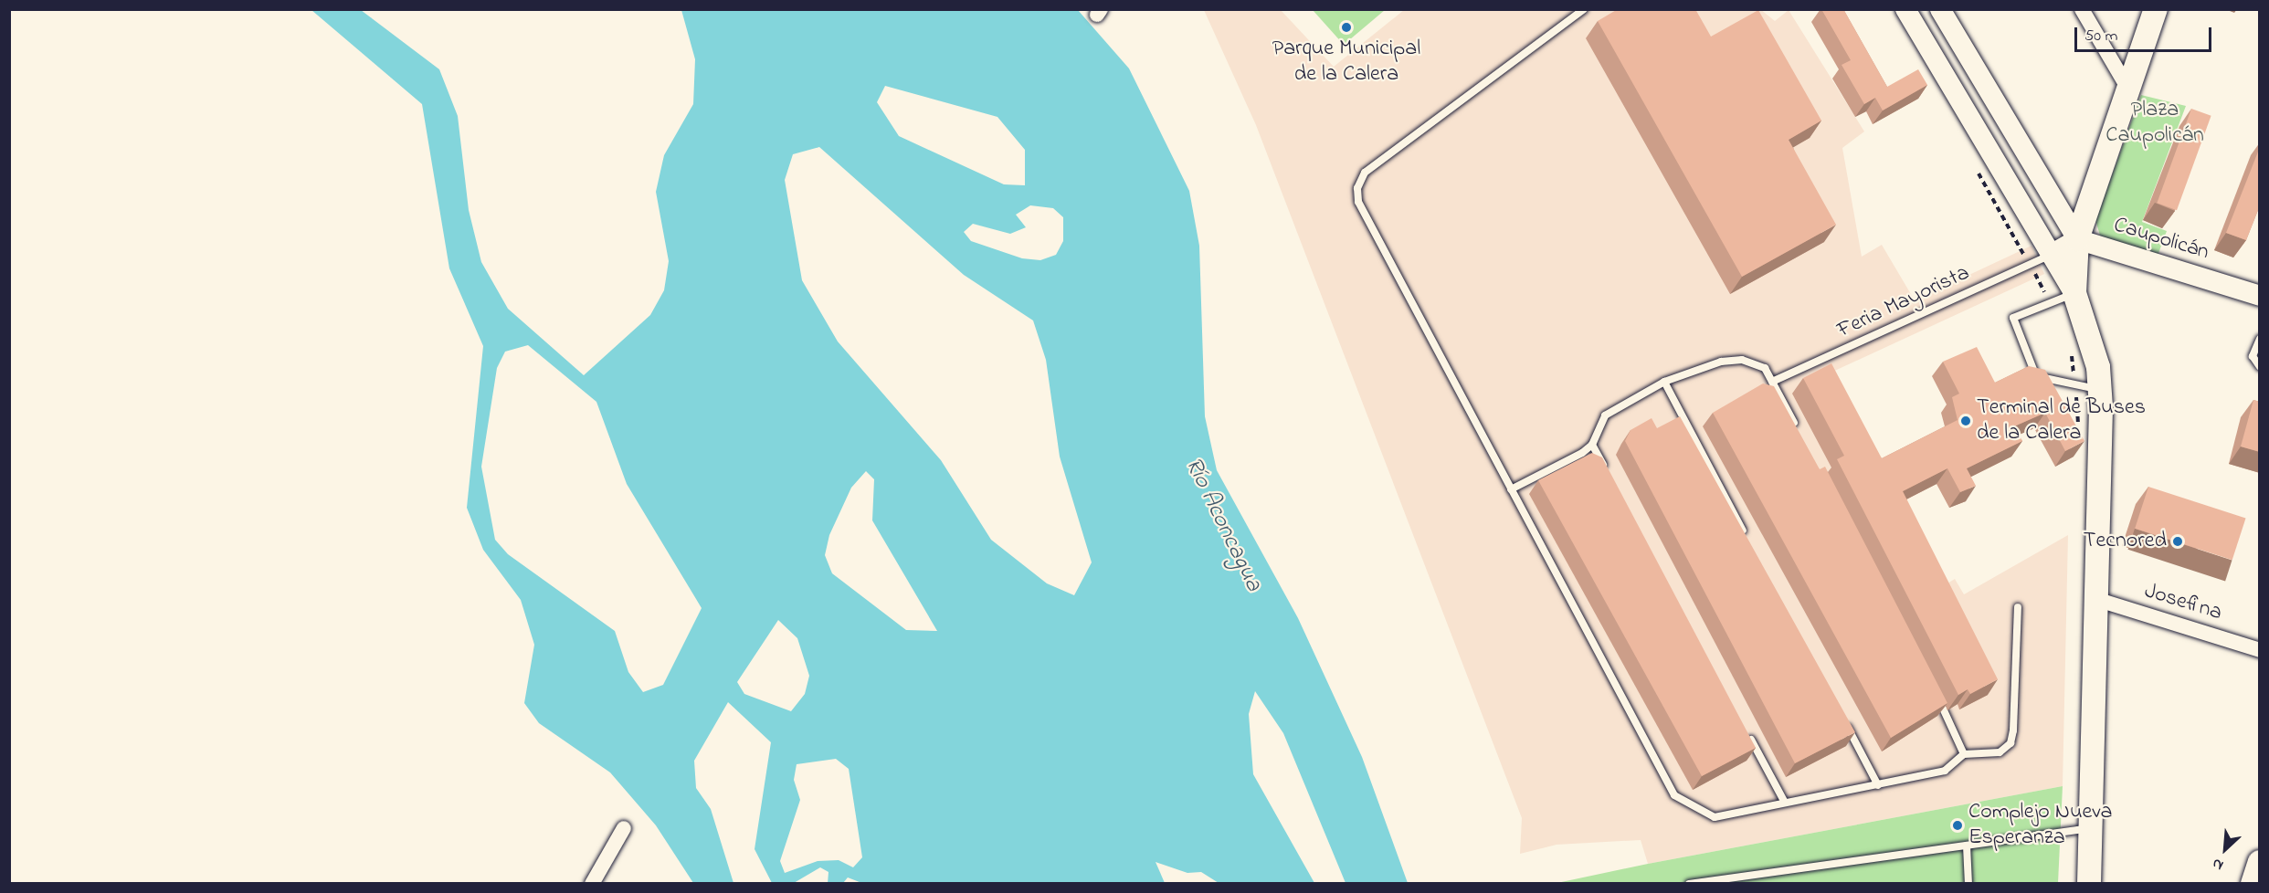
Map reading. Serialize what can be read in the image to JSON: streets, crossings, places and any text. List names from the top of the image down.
{
  "streets": {
    "main road": ["Caupolicán"],
    "street": ["Josefina"],
    "lane": ["Feria Mayorista"]
  },
  "water": ["Río Aconcagua"],
  "parks": ["Plaza Caupolicán"],
  "places": [
    "Parque Municipal de la Calera",
    "Terminal de Buses de la Calera",
    "Tecnored",
    "Complejo Nueva Esperanza"
  ],
  "scale_bar": "50 m",
  "north": "bottom left"
}
